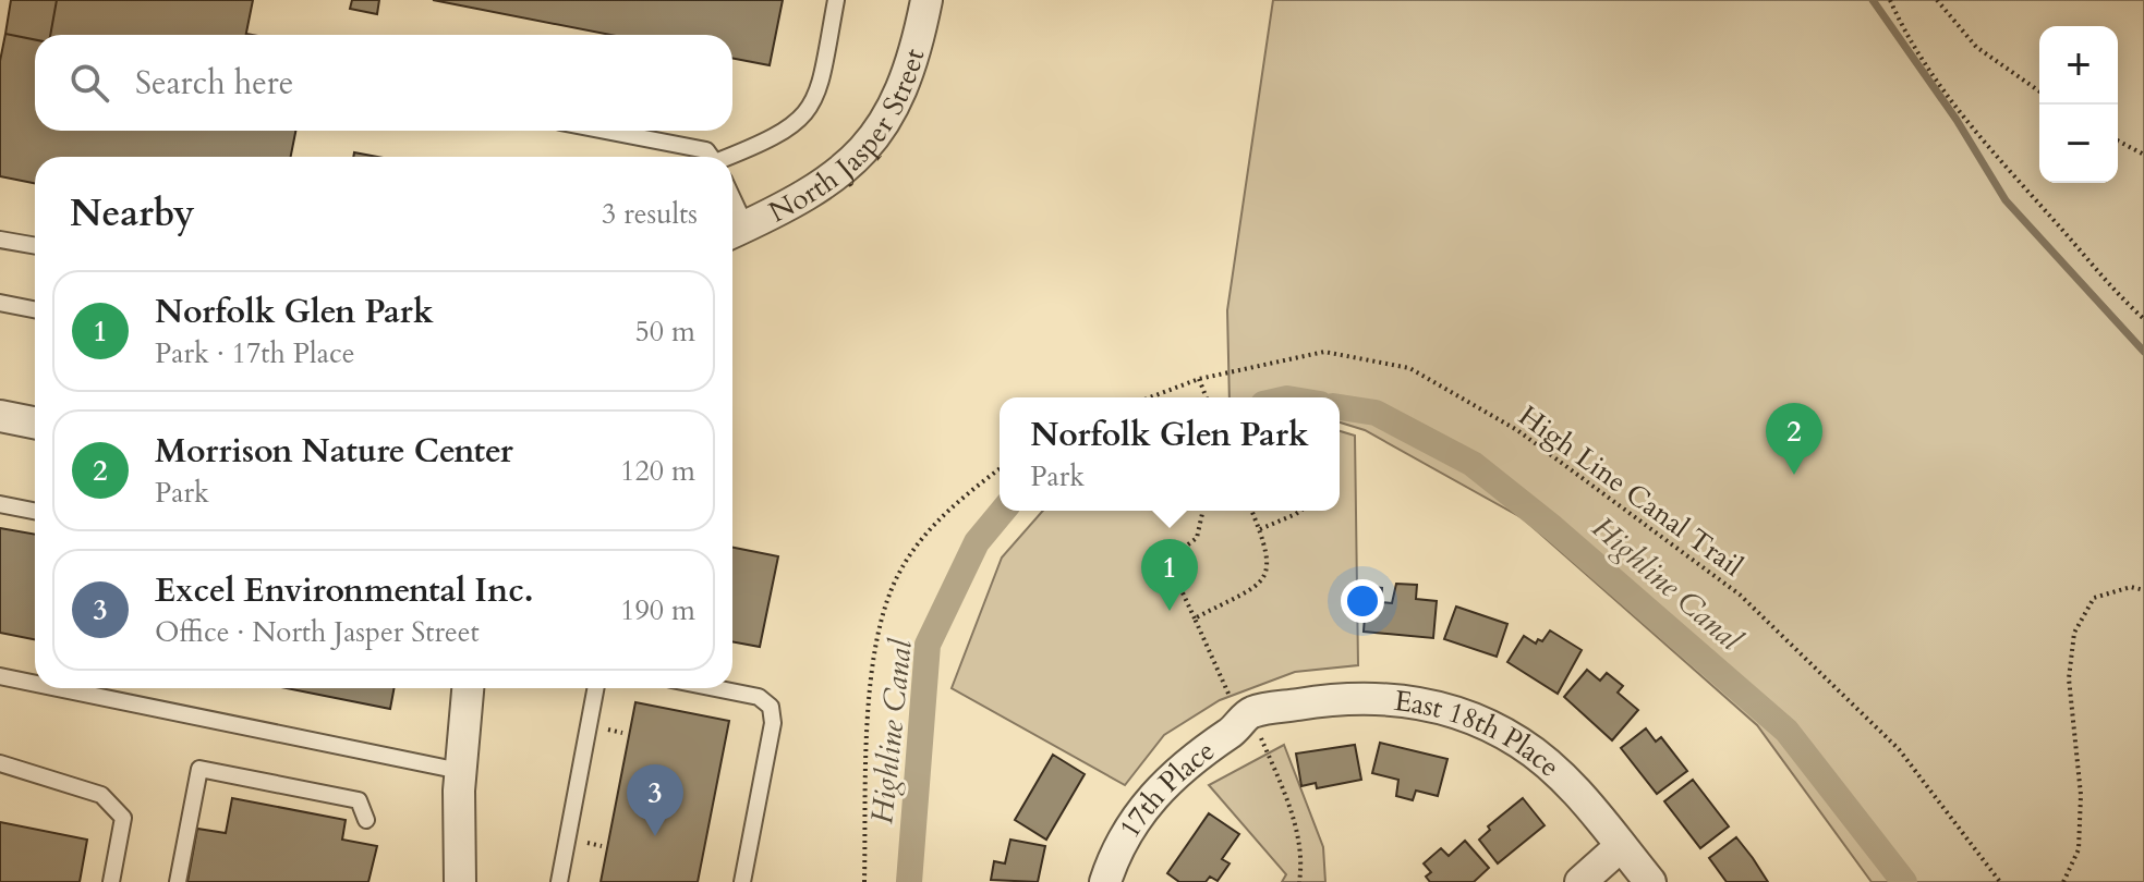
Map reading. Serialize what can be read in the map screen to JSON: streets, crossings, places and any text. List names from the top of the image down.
{
  "streets": {
    "street": ["North Jasper Street", "East 18th Place", "17th Place"],
    "path": ["High Line Canal Trail"]
  },
  "crossings": [
    ["East 18th Place", "17th Place"]
  ],
  "water": ["Highline Canal"],
  "page": {
    "map_buttons": ["+", "−"],
    "search": "Search here",
    "heading": ["Nearby", "3 results"],
    "list": [
      {
        "mark": "1",
        "name": "Norfolk Glen Park",
        "note": "Park · 17th Place",
        "value": "50 m"
      },
      {
        "mark": "2",
        "name": "Morrison Nature Center",
        "note": "Park",
        "value": "120 m"
      },
      {
        "mark": "3",
        "name": "Excel Environmental Inc.",
        "note": "Office · North Jasper Street",
        "value": "190 m"
      }
    ],
    "popup": ["Norfolk Glen Park", "Park"],
    "pins": ["2", "1", "3"]
  }
}
